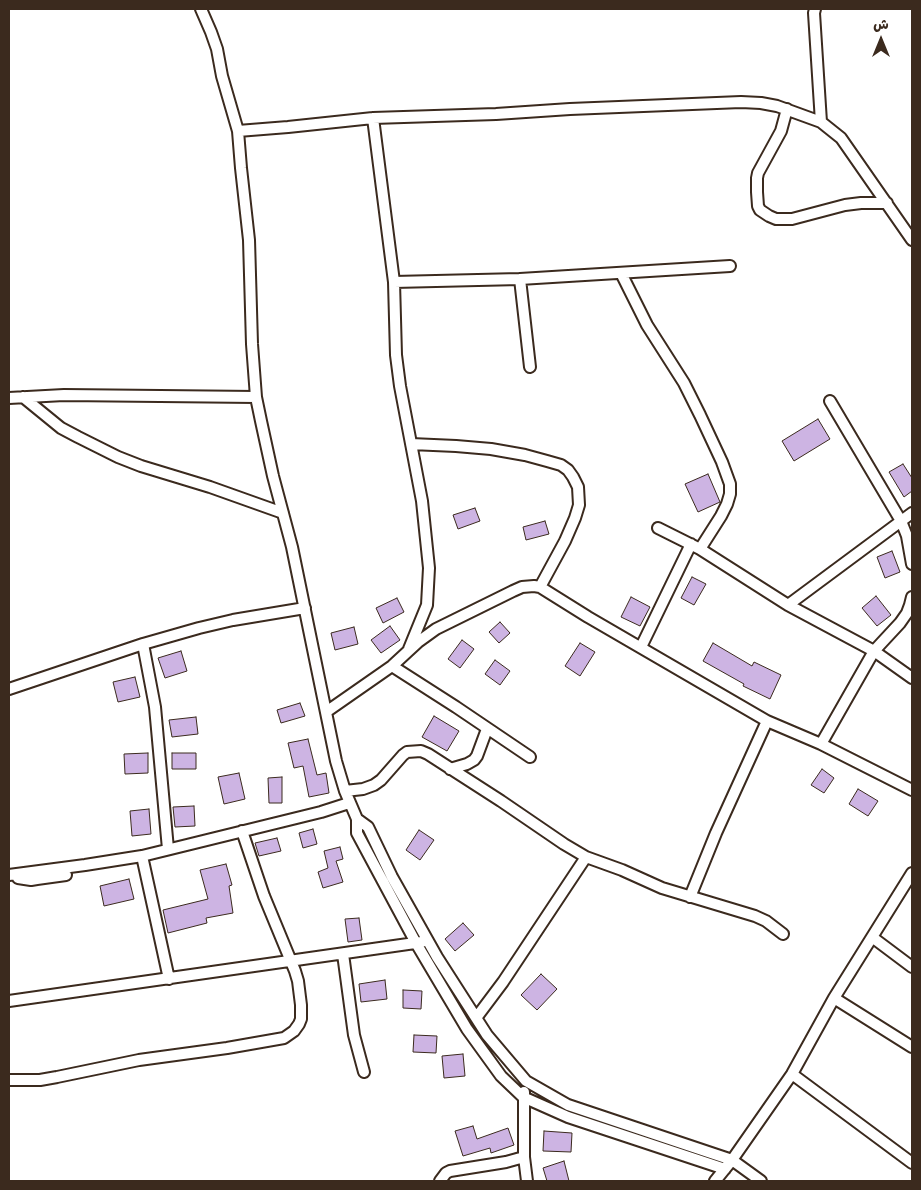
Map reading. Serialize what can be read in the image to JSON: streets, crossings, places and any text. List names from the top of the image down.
{
  "north": "top"
}
